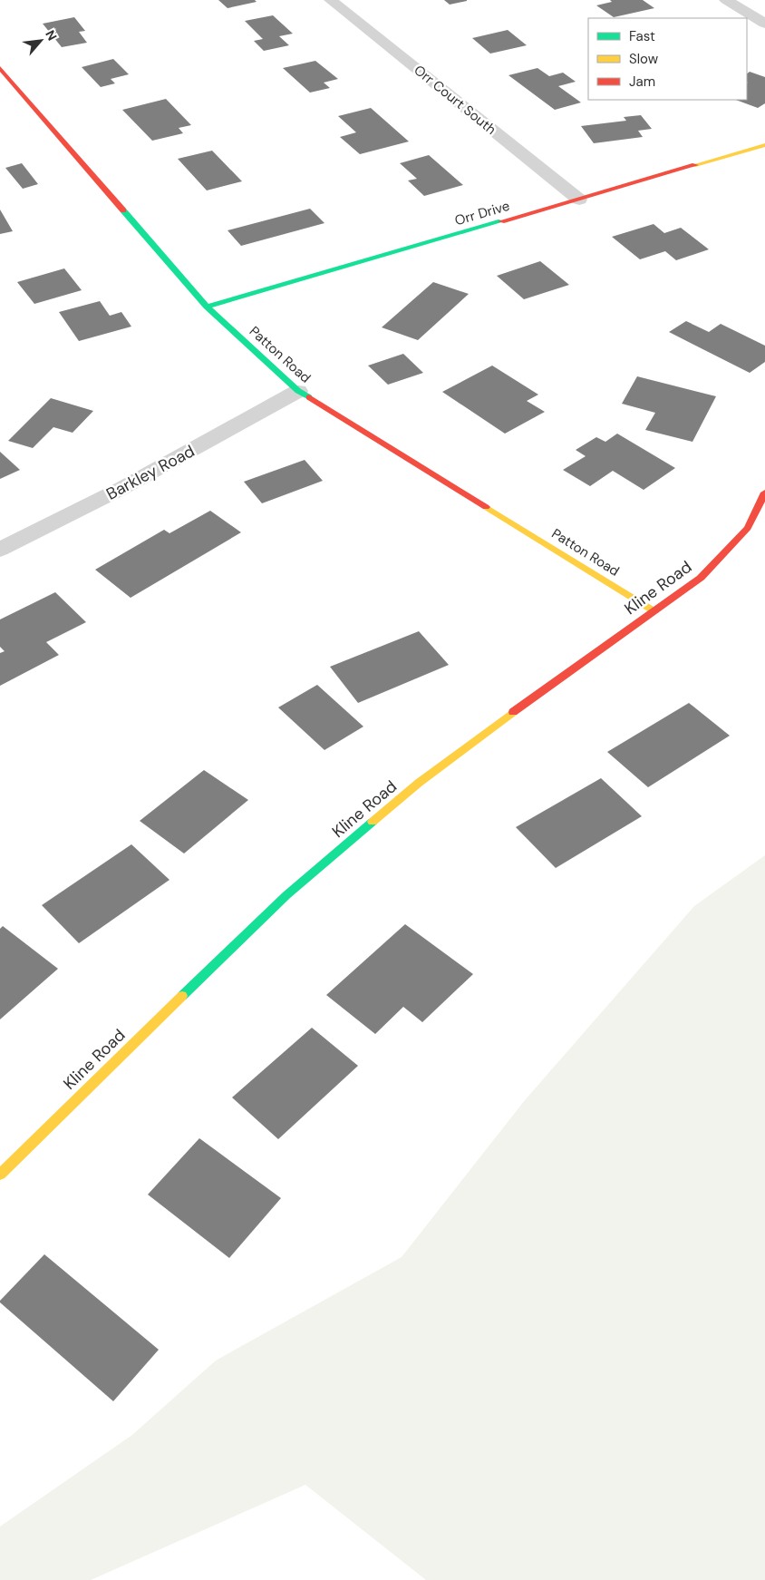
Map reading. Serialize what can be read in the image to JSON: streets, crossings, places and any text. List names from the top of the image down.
{
  "streets": {
    "street": [
      "Orr Court South",
      "Orr Drive",
      "Patton Road",
      "Barkley Road",
      "Kline Road"
    ]
  },
  "crossings": [
    ["Orr Court South", "Orr Drive"],
    ["Orr Drive", "Patton Road"],
    ["Patton Road", "Barkley Road"],
    ["Patton Road", "Kline Road"]
  ],
  "legend": ["Fast", "Slow", "Jam"],
  "north": "top right"
}
